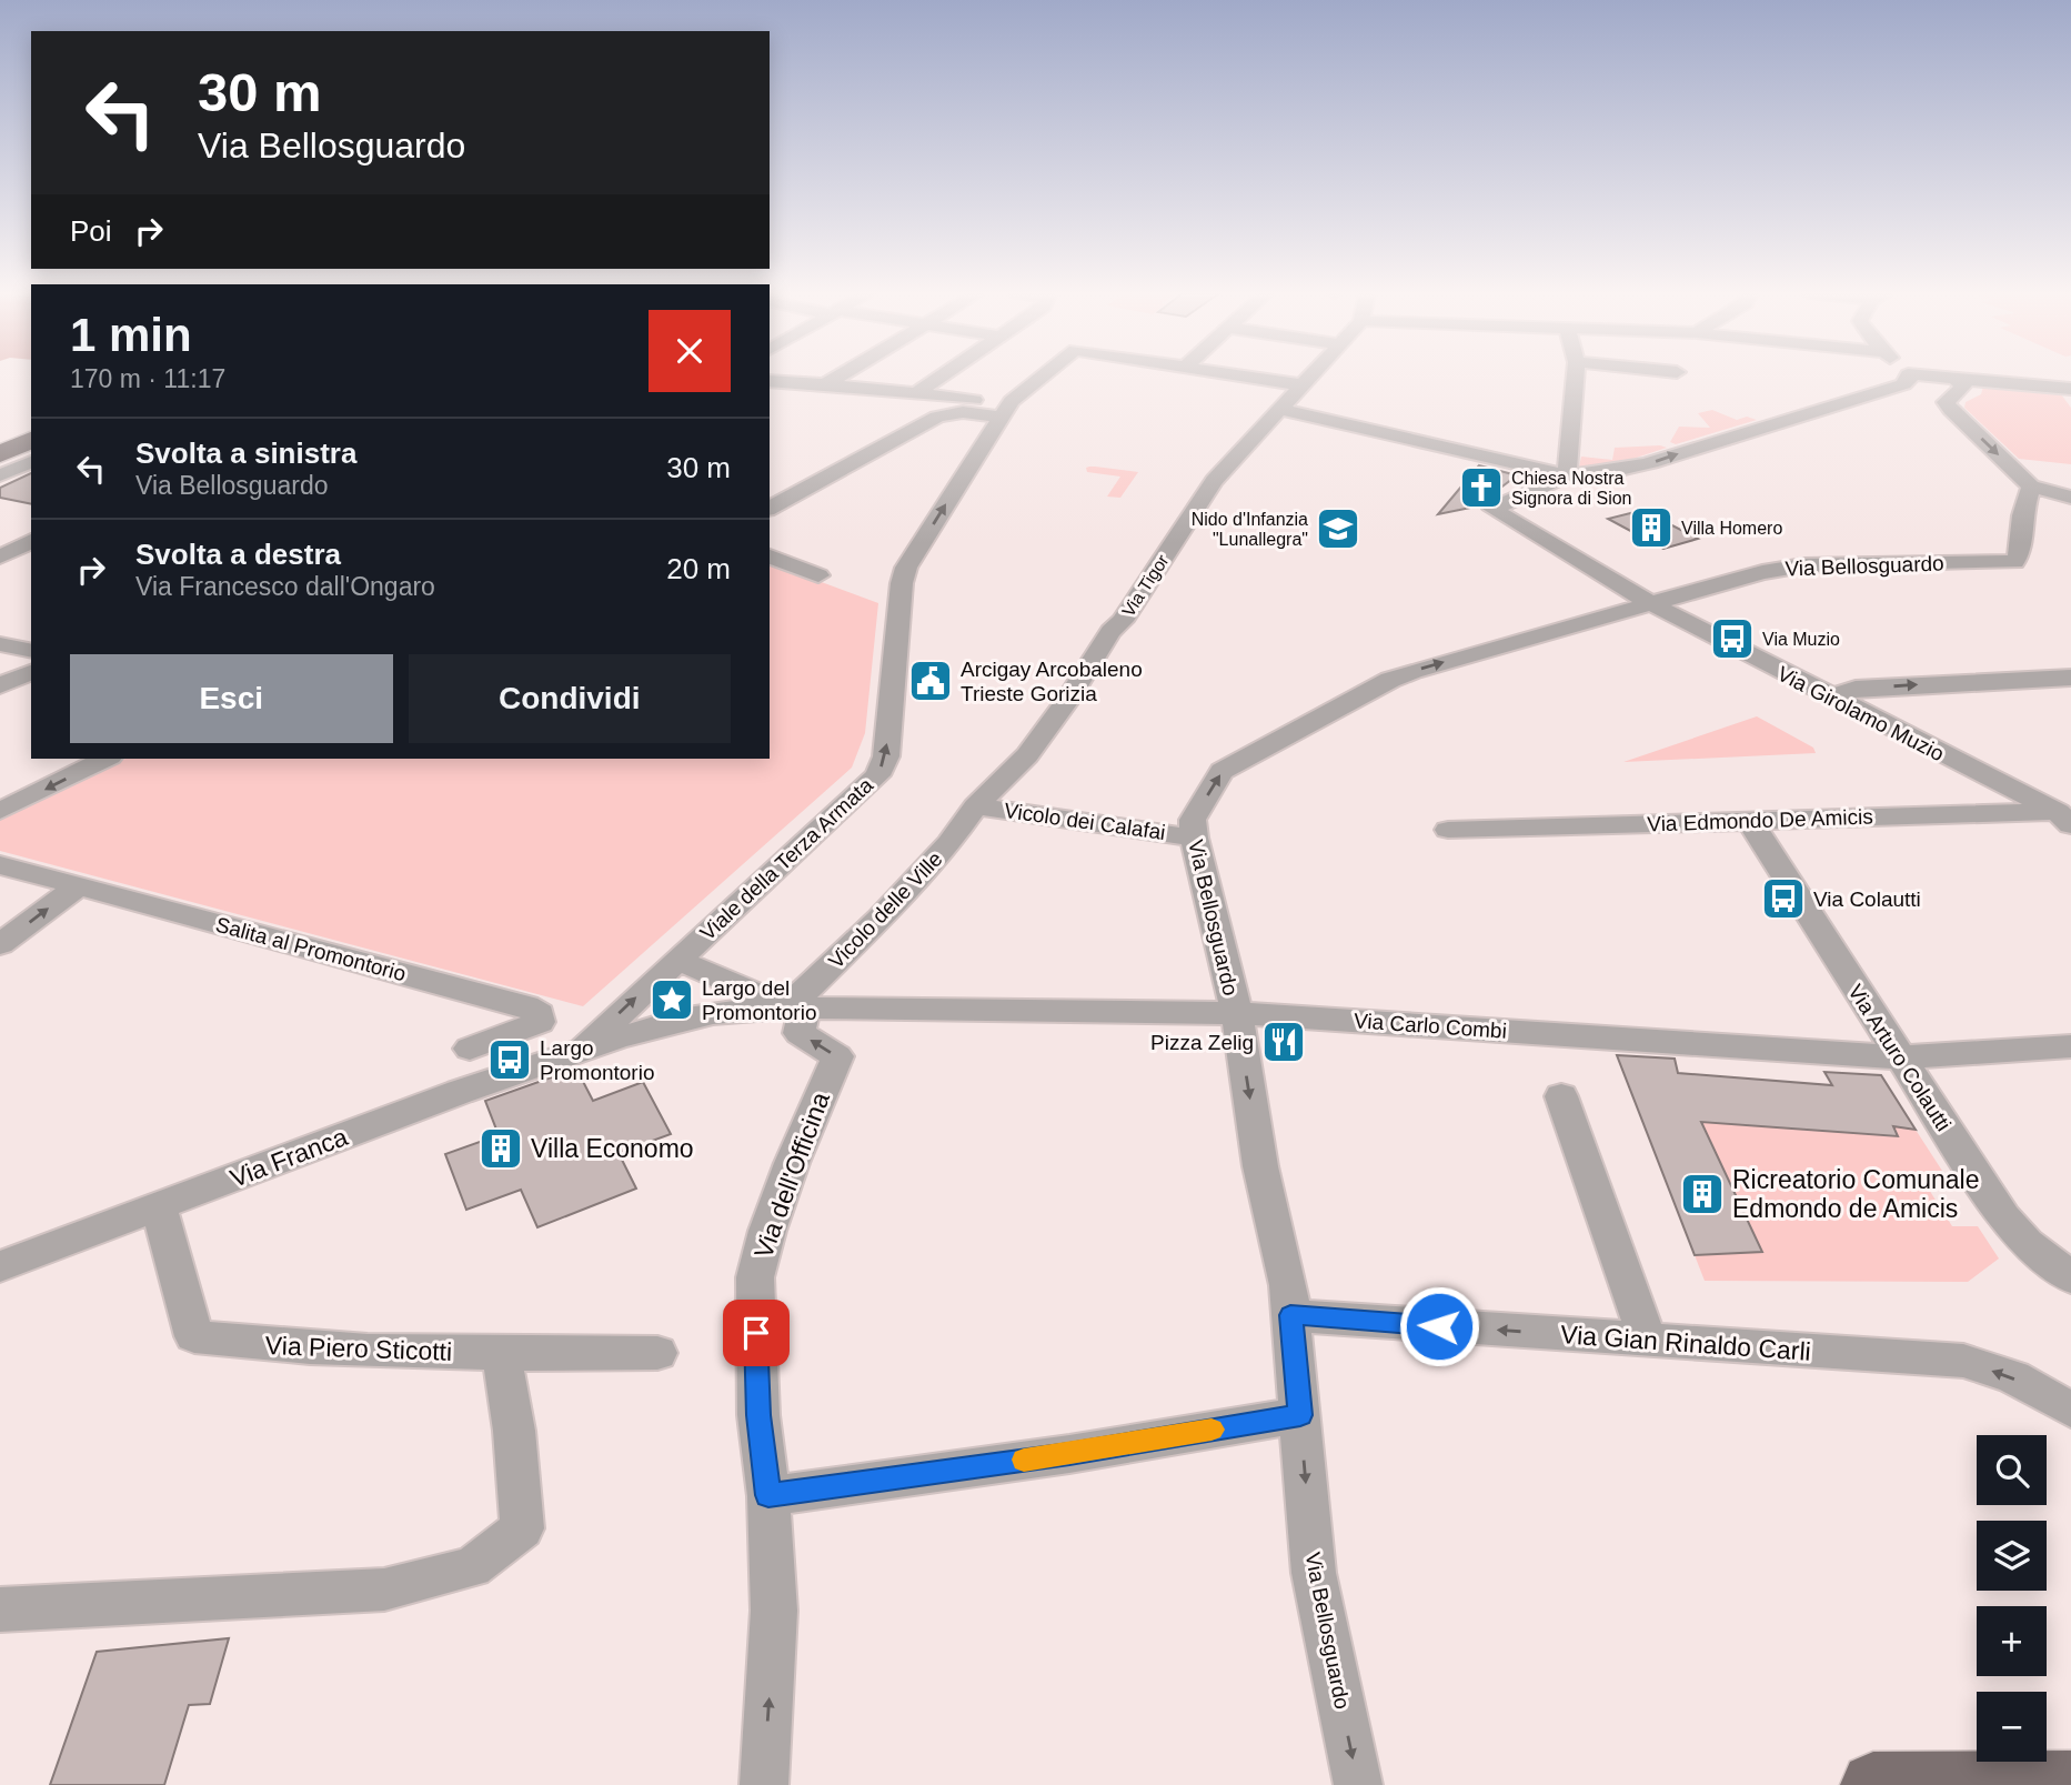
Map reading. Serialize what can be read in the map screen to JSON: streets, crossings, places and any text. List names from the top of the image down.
{
  "streets": {
    "street": [
      "Via Bellosguardo",
      "Via Tigor",
      "Via Girolamo Muzio",
      "Via Edmondo De Amicis",
      "Vicolo dei Calafai",
      "Viale della Terza Armata",
      "Vicolo delle Ville",
      "Salita al Promontorio",
      "Via Carlo Combi",
      "Via Arturo Colautti",
      "Via Franca",
      "Via dell'Officina",
      "Via Gian Rinaldo Carli",
      "Via Piero Sticotti"
    ]
  },
  "crossings": [
    ["Via Bellosguardo", "Via Girolamo Muzio"],
    ["Via Bellosguardo", "Vicolo dei Calafai"],
    ["Via Bellosguardo", "Via Carlo Combi"],
    ["Via Bellosguardo", "Via Gian Rinaldo Carli"],
    ["Via Tigor", "Vicolo dei Calafai"],
    ["Via Tigor", "Vicolo delle Ville"],
    ["Via Girolamo Muzio", "Via Edmondo De Amicis"],
    ["Via Edmondo De Amicis", "Via Arturo Colautti"],
    ["Vicolo dei Calafai", "Vicolo delle Ville"],
    ["Vicolo delle Ville", "Via Carlo Combi"],
    ["Vicolo delle Ville", "Via dell'Officina"],
    ["Via Carlo Combi", "Via Arturo Colautti"],
    ["Via Carlo Combi", "Via dell'Officina"],
    ["Via Franca", "Via Piero Sticotti"]
  ],
  "one_way": ["Viale della Terza Armata", "Via dell'Officina", "Via Gian Rinaldo Carli"],
  "places": {
    "church": ["Chiesa Nostra Signora di Sion"],
    "building": ["Villa Homero", "Villa Economo", "Ricreatorio Comunale Edmondo de Amicis"],
    "school or university": ["Nido d'Infanzia \"Lunallegra\""],
    "bus stop": ["Via Muzio", "Via Colautti", "Largo Promontorio"],
    "public building": ["Arcigay Arcobaleno Trieste Gorizia"],
    "place": ["Largo del Promontorio"],
    "restaurant": ["Pizza Zelig"]
  },
  "page": {
    "turn": ["30 m", "Via Bellosguardo"],
    "then": "Poi",
    "heading": ["1 min", "170 m · 11:17"],
    "list": [
      {
        "name": "Svolta a sinistra",
        "note": "Via Bellosguardo",
        "value": "30 m"
      },
      {
        "name": "Svolta a destra",
        "note": "Via Francesco dall'Ongaro",
        "value": "20 m"
      }
    ],
    "buttons": ["Esci", "Condividi"],
    "map_buttons": ["+", "−"]
  }
}
